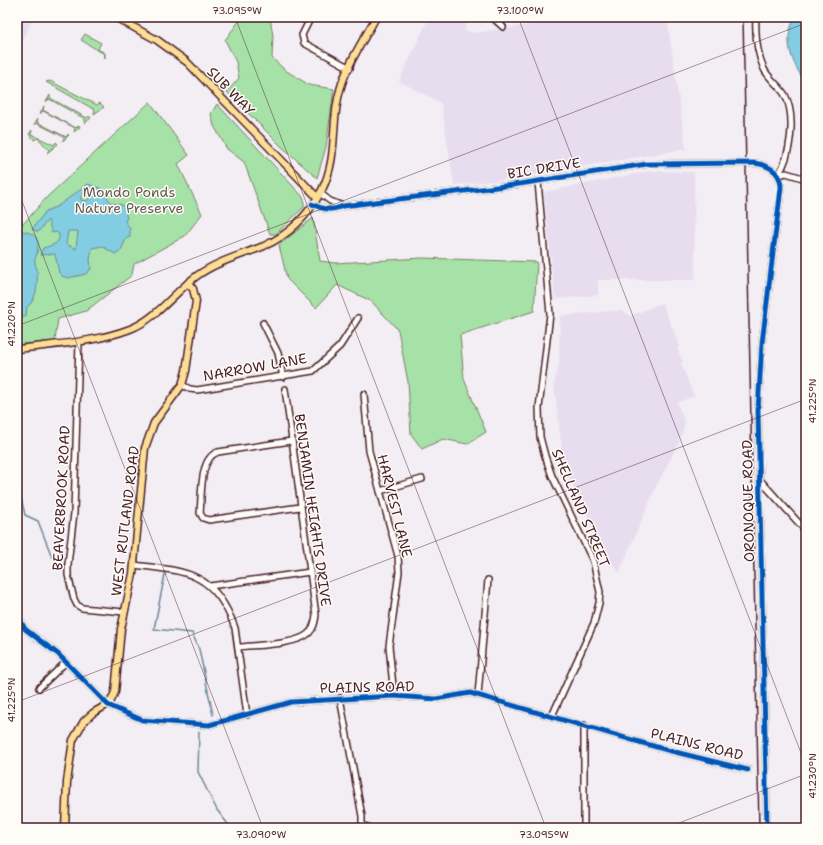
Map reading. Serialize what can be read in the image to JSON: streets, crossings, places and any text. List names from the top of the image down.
{
  "streets": {
    "main road": ["SUB WAY", "WEST RUTLAND ROAD"],
    "street": [
      "BIC DRIVE",
      "NARROW LANE",
      "BEAVERBROOK ROAD",
      "ORONOQUE ROAD",
      "HARVEST LANE",
      "SHELLAND STREET",
      "BENJAMIN HEIGHTS DRIVE",
      "PLAINS ROAD"
    ]
  },
  "crossings": [
    ["BIC DRIVE", "ORONOQUE ROAD"],
    ["BIC DRIVE", "SHELLAND STREET"],
    ["NARROW LANE", "WEST RUTLAND ROAD"],
    ["BEAVERBROOK ROAD", "WEST RUTLAND ROAD"],
    ["HARVEST LANE", "PLAINS ROAD"],
    ["SHELLAND STREET", "PLAINS ROAD"],
    ["WEST RUTLAND ROAD", "PLAINS ROAD"]
  ],
  "parks": ["Mondo Ponds Nature Preserve"],
  "coordinates": [
    "73.095°W",
    "73.100°W",
    "41.220°N",
    "41.225°N",
    "41.230°N",
    "73.090°W"
  ]
}
